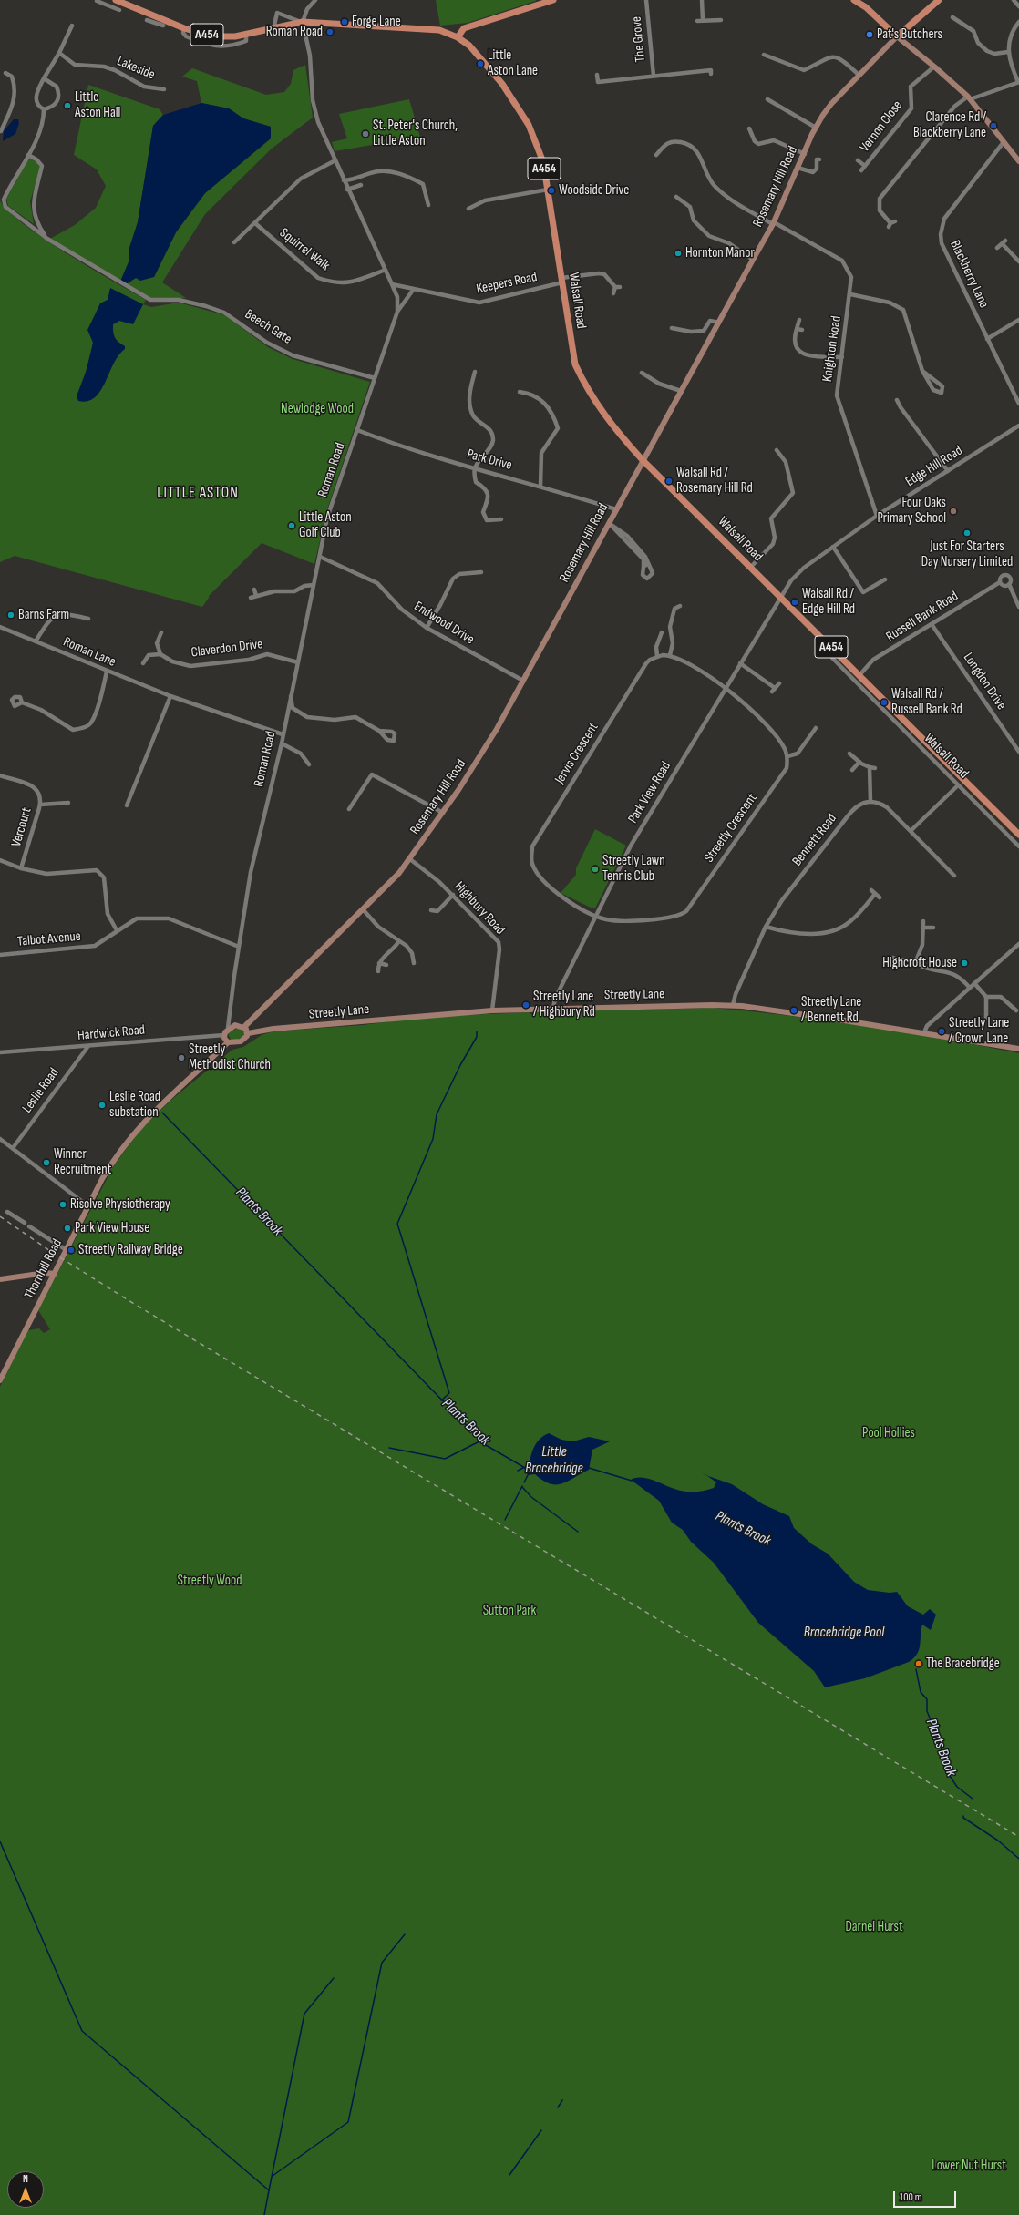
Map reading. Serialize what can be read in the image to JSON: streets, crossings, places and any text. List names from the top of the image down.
{
  "streets": {
    "main road": [
      "A454",
      "Rosemary Hill Road",
      "Walsall Road",
      "Streetly Lane",
      "Thornhill Road"
    ],
    "street": [
      "The Grove",
      "Lakeside",
      "Vernon Close",
      "Squirrel Walk",
      "Blackberry Lane",
      "Keepers Road",
      "Beech Gate",
      "Knighton Road",
      "Park Drive",
      "Edge Hill Road",
      "Roman Road",
      "Russell Bank Road",
      "Endwood Drive",
      "Claverdon Drive",
      "Roman Lane",
      "Longdon Drive",
      "Jervis Crescent",
      "Park View Road",
      "Vercourt",
      "Streetly Crescent",
      "Bennett Road",
      "Highbury Road",
      "Talbot Avenue",
      "Hardwick Road",
      "Leslie Road"
    ]
  },
  "crossings": [
    ["A454", "Walsall Road"],
    ["A454", "Roman Road"],
    ["Rosemary Hill Road", "Walsall Road"],
    ["Rosemary Hill Road", "Knighton Road"],
    ["Rosemary Hill Road", "Park Drive"],
    ["Rosemary Hill Road", "Roman Road"],
    ["Rosemary Hill Road", "Endwood Drive"],
    ["Rosemary Hill Road", "Highbury Road"],
    ["Rosemary Hill Road", "Streetly Lane"],
    ["Rosemary Hill Road", "Hardwick Road"],
    ["Rosemary Hill Road", "Thornhill Road"],
    ["Squirrel Walk", "Roman Road"],
    ["Keepers Road", "Walsall Road"],
    ["Keepers Road", "Roman Road"],
    ["Walsall Road", "Edge Hill Road"],
    ["Walsall Road", "Roman Road"],
    ["Walsall Road", "Russell Bank Road"],
    ["Walsall Road", "Park View Road"],
    ["Beech Gate", "Roman Road"],
    ["Knighton Road", "Edge Hill Road"],
    ["Park Drive", "Roman Road"],
    ["Edge Hill Road", "Park View Road"],
    ["Roman Road", "Endwood Drive"],
    ["Roman Road", "Claverdon Drive"],
    ["Roman Road", "Roman Lane"],
    ["Roman Road", "Talbot Avenue"],
    ["Roman Road", "Streetly Lane"],
    ["Roman Road", "Hardwick Road"],
    ["Roman Road", "Thornhill Road"],
    ["Russell Bank Road", "Longdon Drive"],
    ["Jervis Crescent", "Park View Road"],
    ["Jervis Crescent", "Streetly Crescent"],
    ["Park View Road", "Streetly Crescent"],
    ["Park View Road", "Streetly Lane"],
    ["Bennett Road", "Streetly Lane"],
    ["Highbury Road", "Streetly Lane"],
    ["Streetly Lane", "Hardwick Road"],
    ["Streetly Lane", "Thornhill Road"],
    ["Hardwick Road", "Leslie Road"],
    ["Hardwick Road", "Thornhill Road"]
  ],
  "districts": ["LITTLE ASTON"],
  "water": ["Plants Brook", "Little Bracebridge", "Bracebridge Pool"],
  "parks": [
    "Newlodge Wood",
    "Pool Hollies",
    "Streetly Wood",
    "Sutton Park",
    "Darnel Hurst",
    "Lower Nut Hurst"
  ],
  "places": [
    "Forge Lane",
    "Roman Road",
    "Pat's Butchers",
    "Little Aston Lane",
    "Little Aston Hall",
    "Clarence Rd / Blackberry Lane",
    "St. Peter's Church, Little Aston",
    "Woodside Drive",
    "Hornton Manor",
    "Walsall Rd / Rosemary Hill Rd",
    "Four Oaks Primary School",
    "Little Aston Golf Club",
    "Just For Starters Day Nursery Limited",
    "Walsall Rd / Edge Hill Rd",
    "Barns Farm",
    "Walsall Rd / Russell Bank Rd",
    "Streetly Lawn Tennis Club",
    "Highcroft House",
    "Streetly Lane / Highbury Rd",
    "Streetly Lane / Bennett Rd",
    "Streetly Lane / Crown Lane",
    "Streetly Methodist Church",
    "Leslie Road substation",
    "Winner Recruitment",
    "Risolve Physiotherapy",
    "Park View House",
    "Streetly Railway Bridge",
    "The Bracebridge"
  ],
  "scale_bar": "100 m",
  "north": "top"
}
